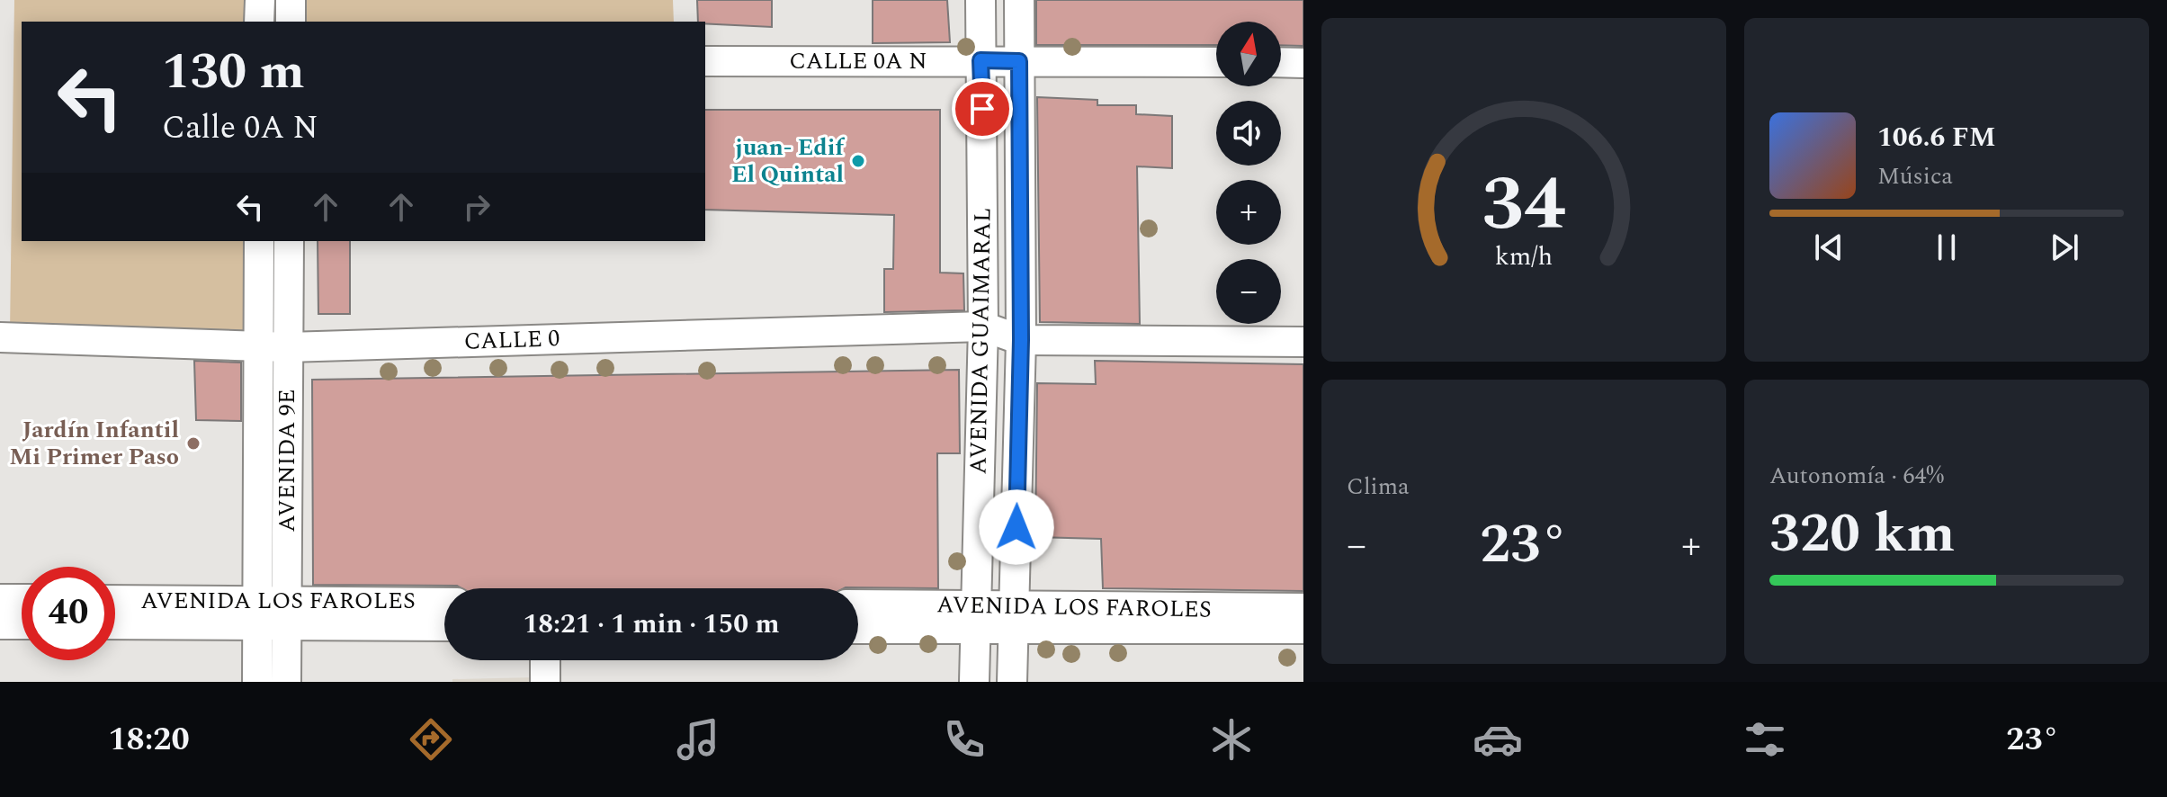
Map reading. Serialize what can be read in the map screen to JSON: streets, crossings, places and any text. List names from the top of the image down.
{
  "streets": {
    "street": [
      "CALLE 0A N",
      "CALLE 0",
      "AVENIDA GUAIMARAL",
      "AVENIDA 9E",
      "AVENIDA LOS FAROLES"
    ]
  },
  "crossings": [
    ["CALLE 0A N", "AVENIDA GUAIMARAL"],
    ["CALLE 0", "AVENIDA GUAIMARAL"],
    ["CALLE 0", "AVENIDA 9E"],
    ["AVENIDA GUAIMARAL", "AVENIDA LOS FAROLES"],
    ["AVENIDA 9E", "AVENIDA LOS FAROLES"]
  ],
  "places": ["juan- Edif El Quintal", "Jardín Infantil Mi Primer Paso"],
  "north": "top",
  "page": {
    "map_buttons": ["+", "−"],
    "turn": ["130 m", "Calle 0A N"],
    "song": ["106.6 FM", "Música"],
    "tile": [
      "Clima",
      ["Autonomía · 64%", "320 km"]
    ],
    "heat": ["−", "23°", "+"],
    "limit": "40",
    "trip": "18:21 · 1 min · 150 m",
    "tabs": ["18:20", "23°"],
    "gauge": ["34", "km/h"]
  }
}
